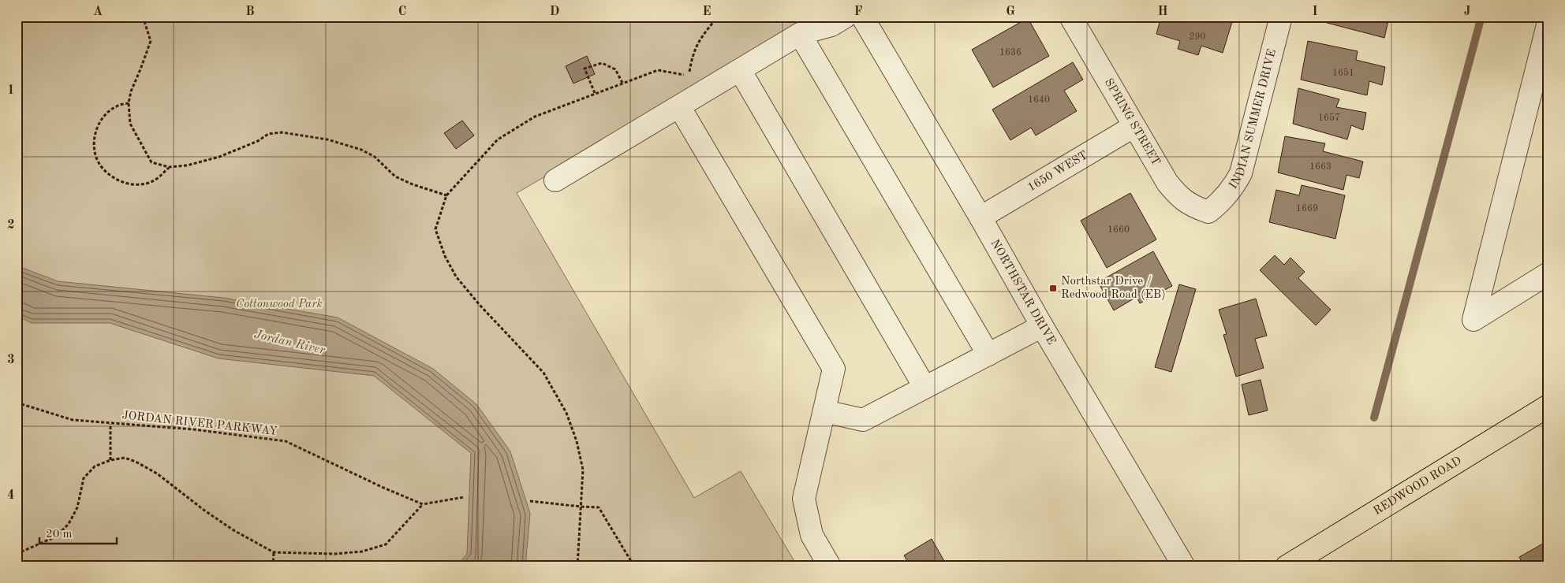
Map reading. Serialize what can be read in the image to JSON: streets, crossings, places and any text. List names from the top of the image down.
{
  "streets": {
    "main road": ["REDWOOD ROAD"],
    "street": [
      "INDIAN SUMMER DRIVE",
      "SPRING STREET",
      "1650 WEST",
      "NORTHSTAR DRIVE"
    ],
    "path": ["JORDAN RIVER PARKWAY"]
  },
  "crossings": [
    ["INDIAN SUMMER DRIVE", "SPRING STREET"],
    ["SPRING STREET", "1650 WEST"],
    ["1650 WEST", "NORTHSTAR DRIVE"]
  ],
  "water": ["Jordan River"],
  "parks": ["Cottonwood Park"],
  "places": {
    "transit": ["Northstar Drive / Redwood Road (EB)"]
  },
  "house_numbers": [
    "290",
    "1636",
    "1651",
    "1640",
    "1657",
    "1663",
    "1669",
    "1660"
  ],
  "scale_bar": "20 m",
  "grid": {
    "columns": [
      "A",
      "B",
      "C",
      "D",
      "E",
      "F",
      "G",
      "H",
      "I",
      "J"
    ],
    "rows": [
      "1",
      "2",
      "3",
      "4"
    ]
  }
}
